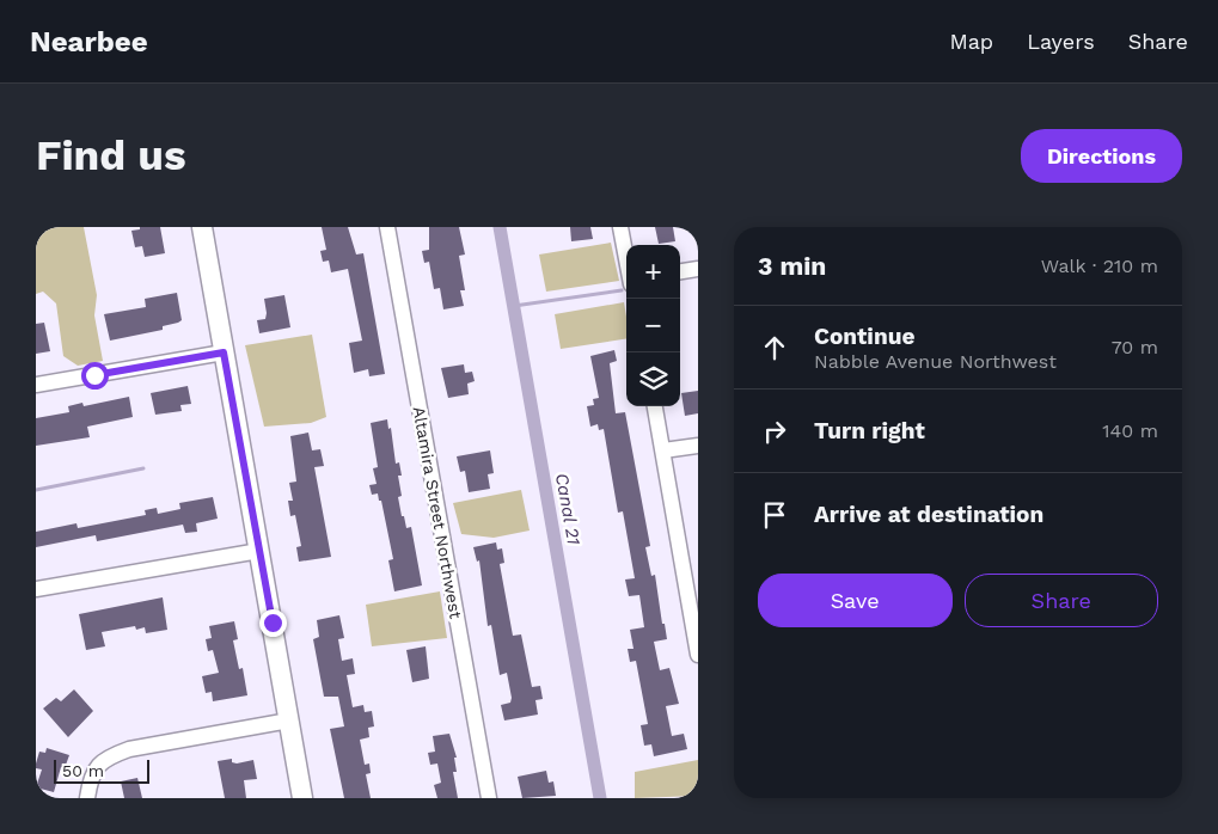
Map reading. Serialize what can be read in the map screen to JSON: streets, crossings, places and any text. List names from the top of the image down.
{
  "streets": {
    "street": ["Altamira Street Northwest"]
  },
  "water": ["Canal 21"],
  "scale_bar": "50 m",
  "page": {
    "header": "Nearbee",
    "nav": ["Map", "Layers", "Share"],
    "buttons": [
      "Directions",
      ["Save", "Share"]
    ],
    "title": "Find us",
    "heading": ["3 min", "Walk · 210 m"],
    "map_buttons": ["+", "−"],
    "list": [
      ["Continue", "Nabble Avenue Northwest", "70 m"],
      ["Turn right", "140 m"],
      "Arrive at destination"
    ],
    "scale": "50 m"
  }
}
